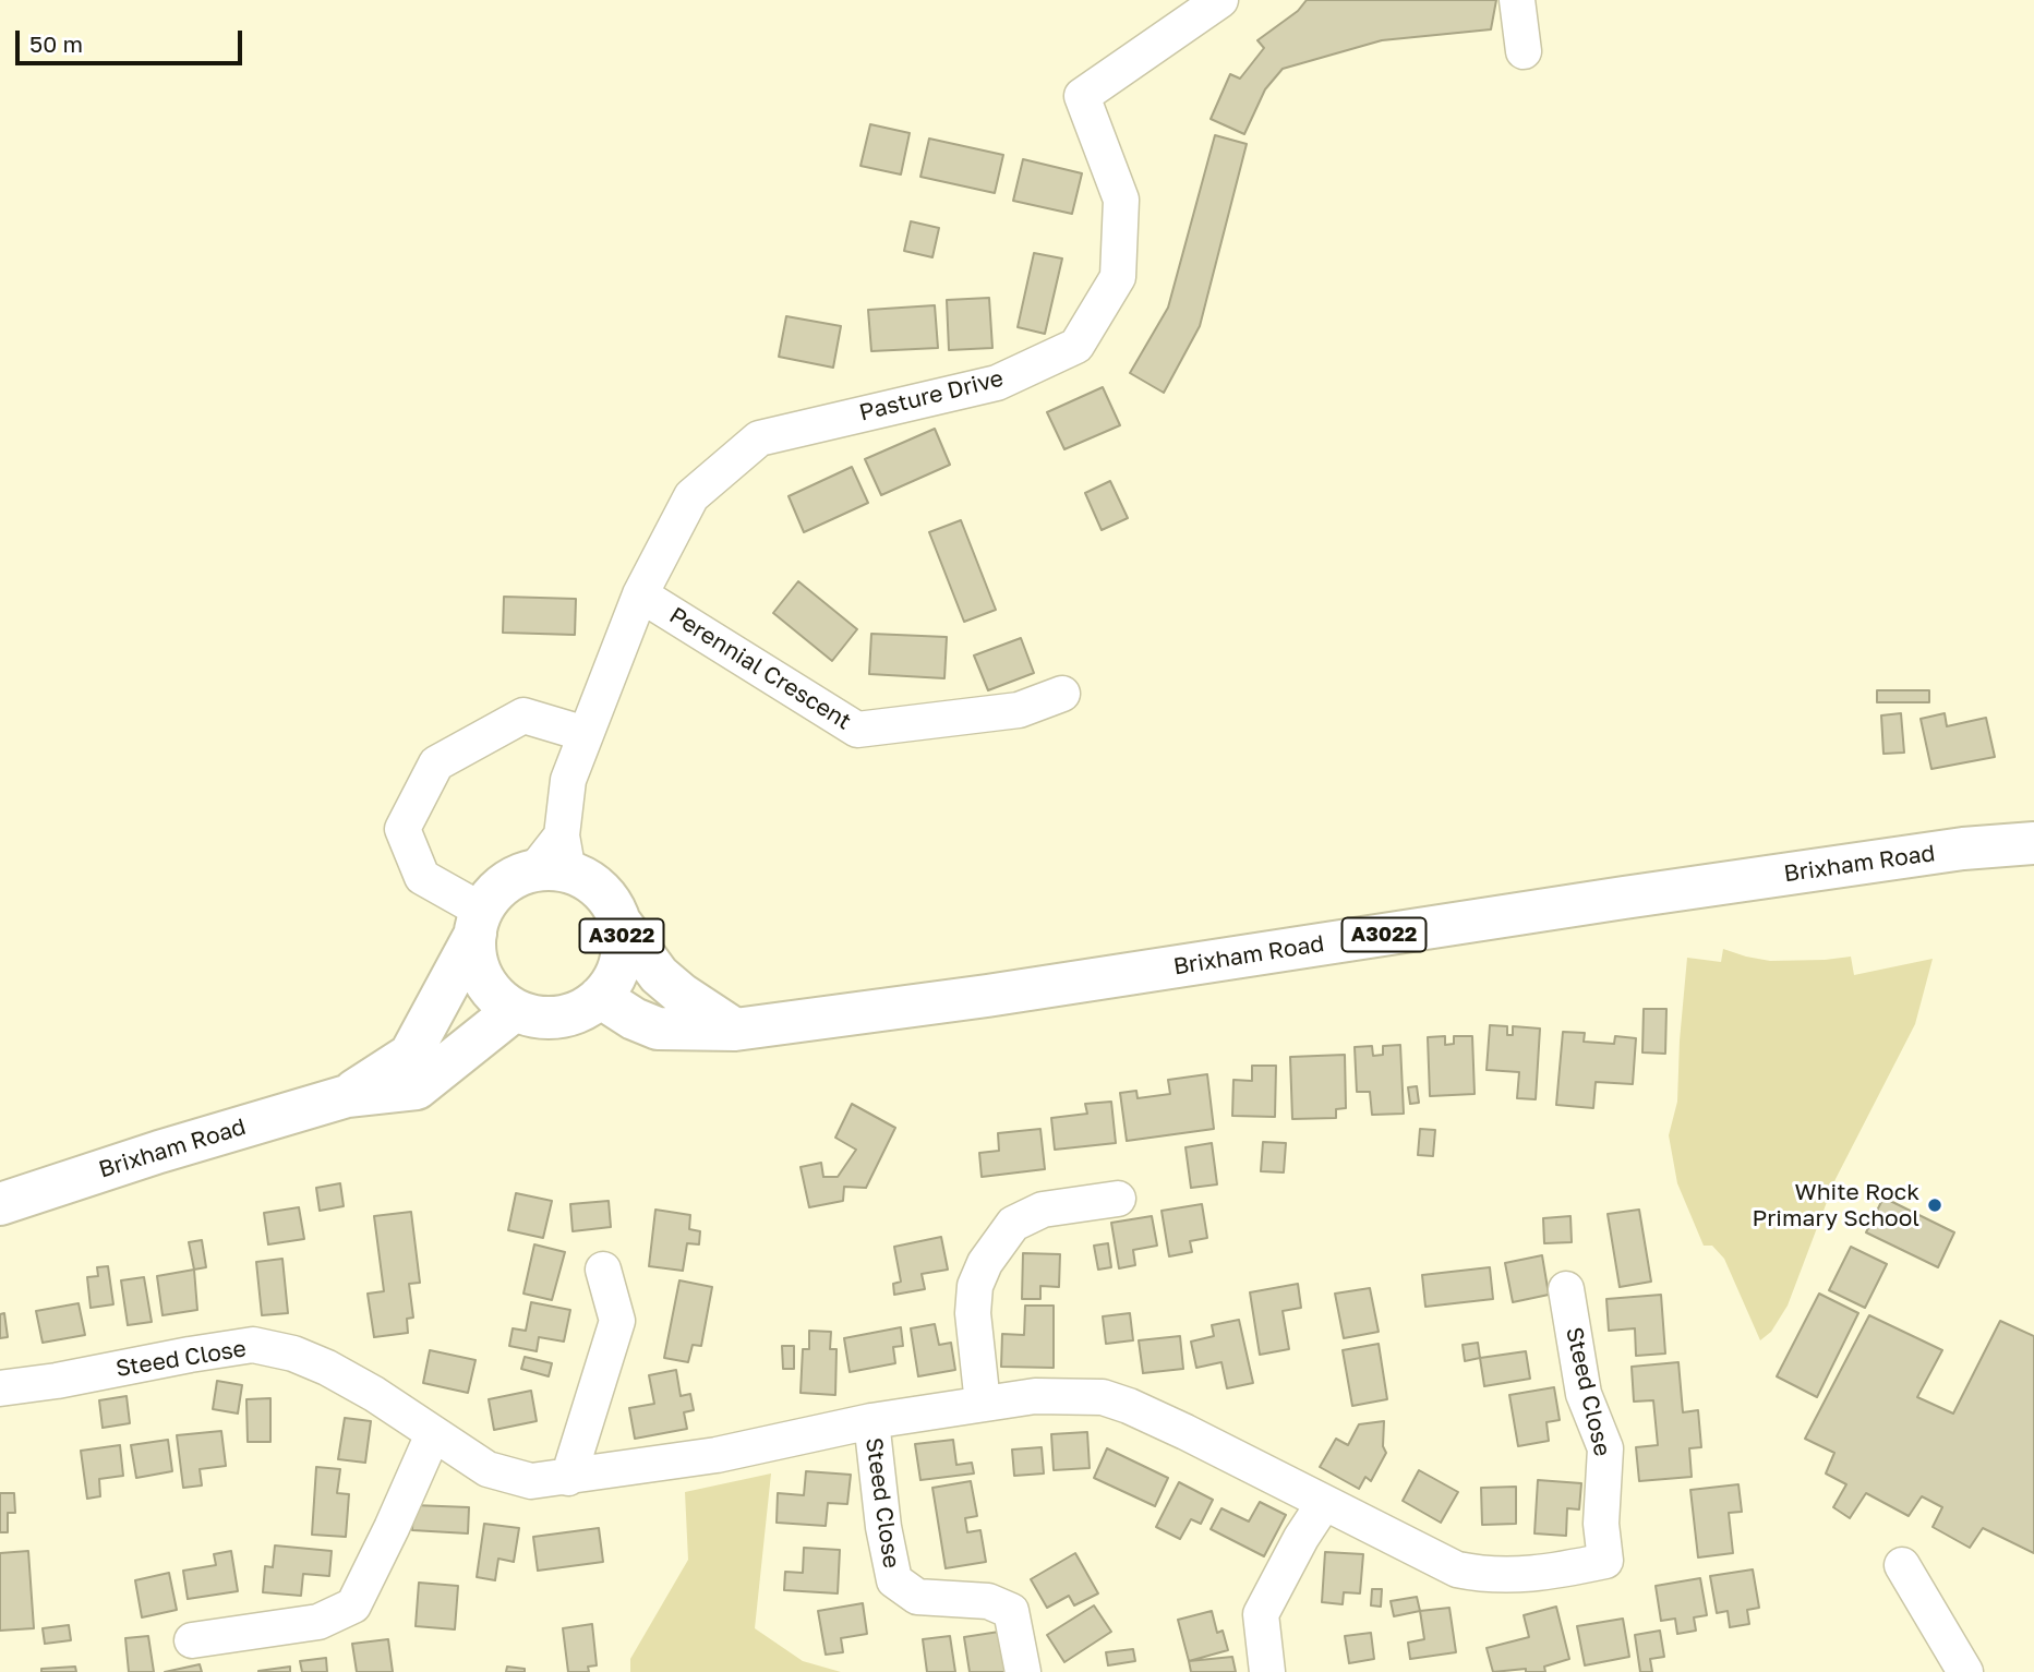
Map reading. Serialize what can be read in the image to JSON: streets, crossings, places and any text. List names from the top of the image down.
{
  "streets": {
    "main road": ["Brixham Road", "A3022"],
    "street": ["Pasture Drive", "Perennial Crescent", "Steed Close"]
  },
  "crossings": [
    ["Pasture Drive", "Perennial Crescent"],
    ["Pasture Drive", "Brixham Road"],
    ["Pasture Drive", "A3022"],
    ["Brixham Road", "A3022"]
  ],
  "places": ["White Rock Primary School"],
  "scale_bar": "50 m"
}
